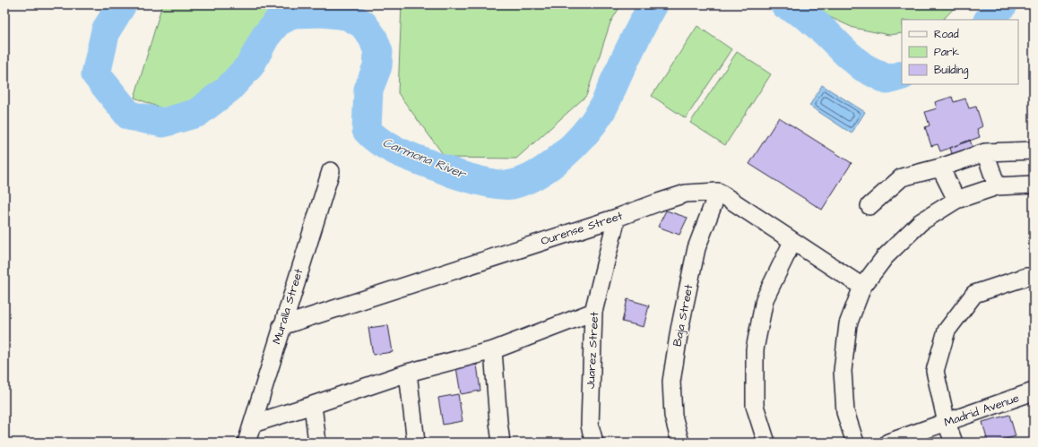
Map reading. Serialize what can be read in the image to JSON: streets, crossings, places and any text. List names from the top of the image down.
{
  "streets": {
    "street": [
      "Ourense Street",
      "Muralla Street",
      "Baja Street",
      "Juarez Street",
      "Madrid Avenue"
    ]
  },
  "crossings": [
    ["Ourense Street", "Muralla Street"],
    ["Ourense Street", "Baja Street"],
    ["Ourense Street", "Juarez Street"]
  ],
  "water": ["Carmona River"],
  "legend": ["Road", "Park", "Building"]
}
